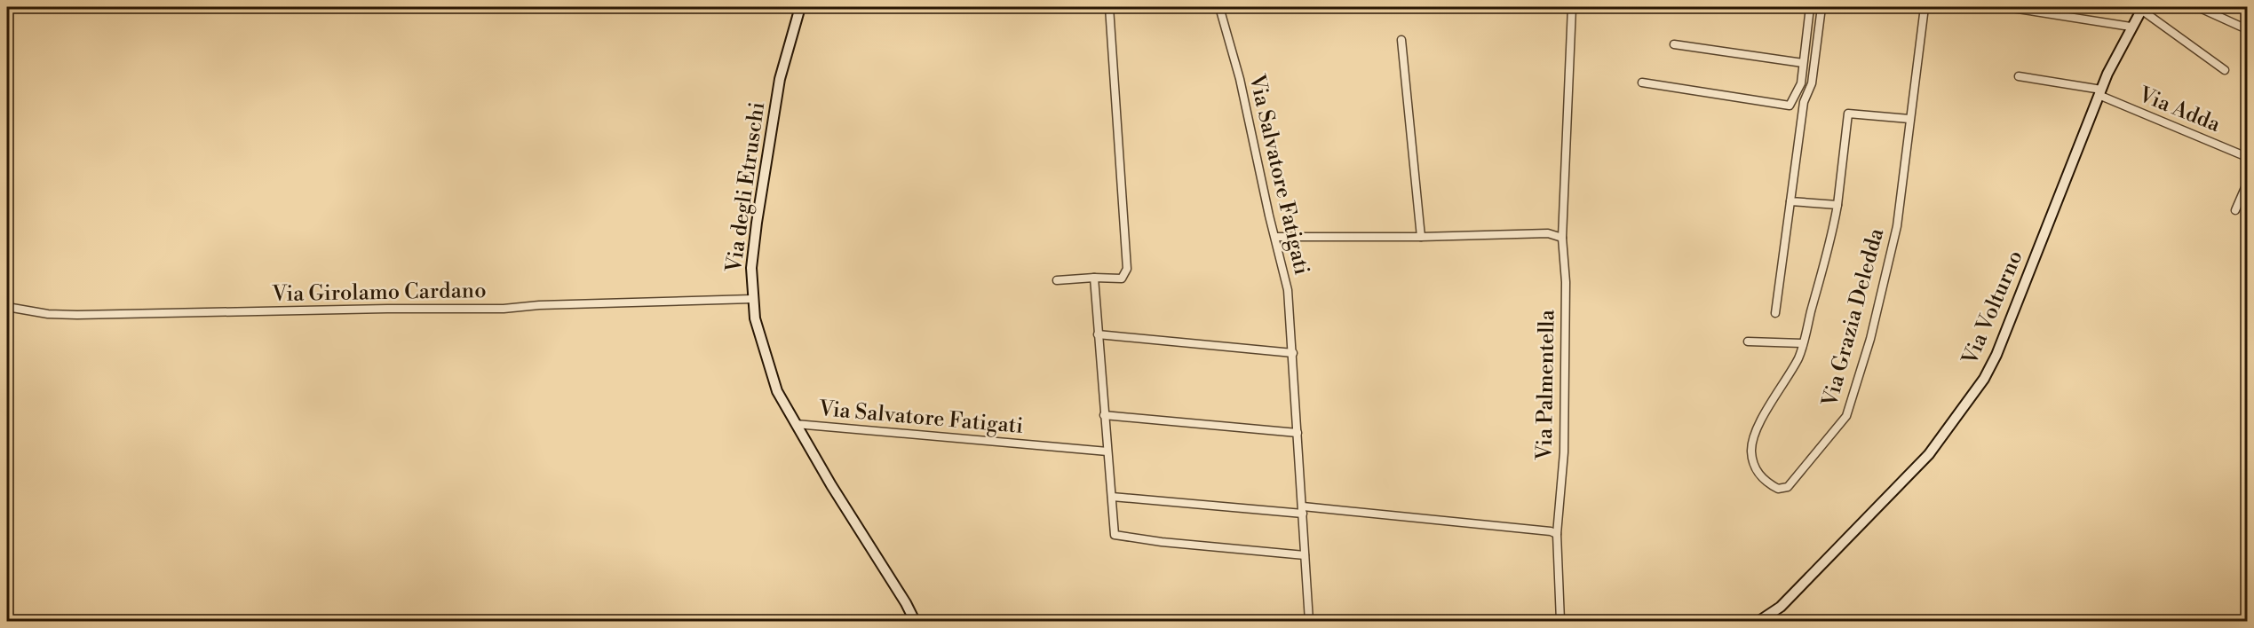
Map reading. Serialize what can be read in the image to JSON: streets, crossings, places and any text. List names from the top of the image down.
{
  "streets": {
    "street": [
      "Via Adda",
      "Via Salvatore Fatigati",
      "Via degli Etruschi",
      "Via Girolamo Cardano",
      "Via Volturno",
      "Via Grazia Deledda",
      "Via Palmentella"
    ]
  },
  "crossings": [
    ["Via Adda", "Via Volturno"],
    ["Via Salvatore Fatigati", "Via degli Etruschi"],
    ["Via degli Etruschi", "Via Girolamo Cardano"]
  ]
}
